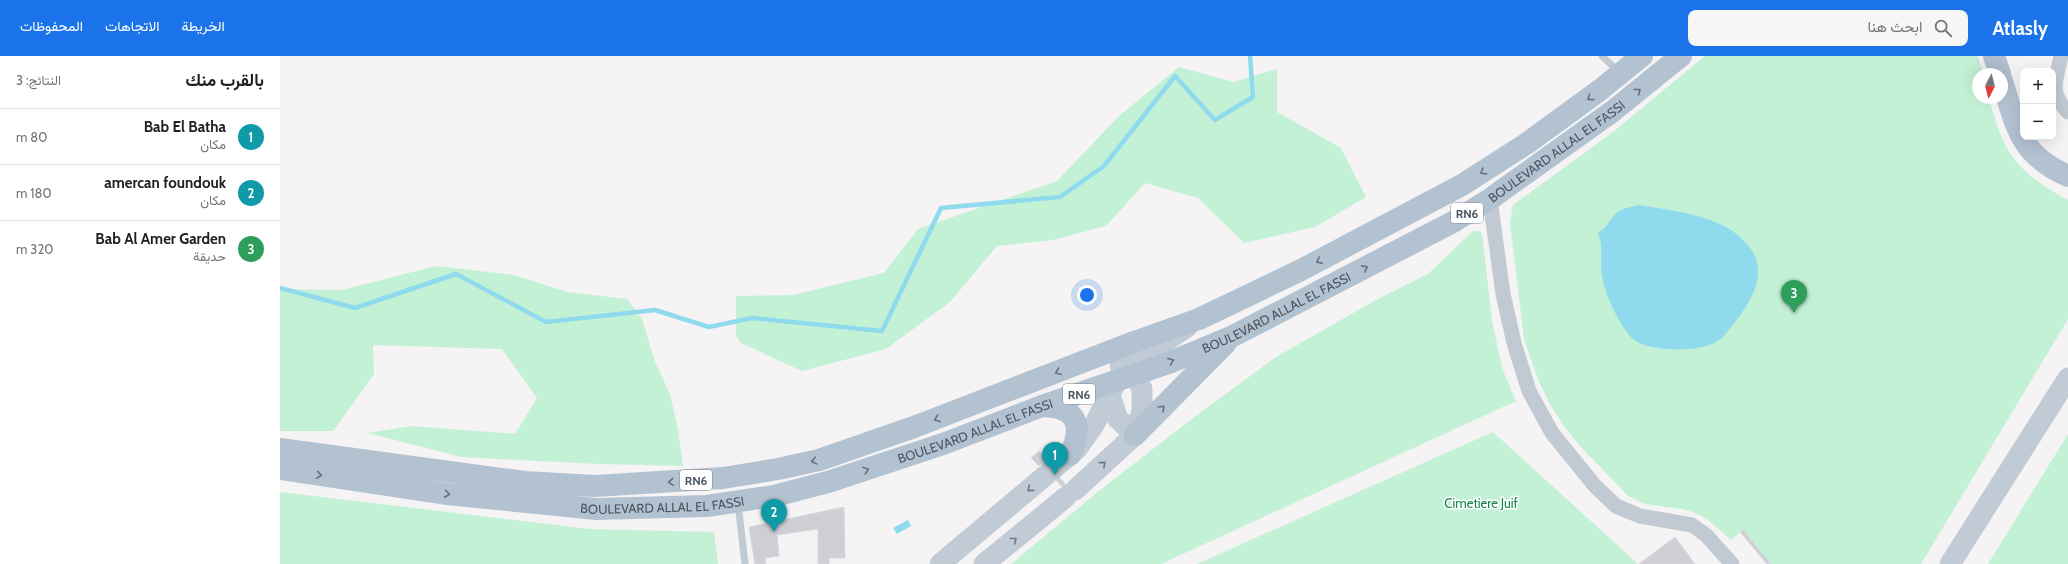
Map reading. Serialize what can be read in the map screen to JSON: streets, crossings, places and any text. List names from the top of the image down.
{
  "streets": {
    "main road": ["BOULEVARD ALLAL EL FASSI", "RN6"]
  },
  "parks": ["Cimetiere Juif"],
  "north": "bottom",
  "page": {
    "header": "Atlasly",
    "search": "ابحث هنا",
    "nav": ["الخريطة", "الاتجاهات", "المحفوظات"],
    "heading": ["بالقرب منك", "النتائج: 3"],
    "map_buttons": ["+", "−"],
    "list": [
      {
        "mark": "1",
        "name": "Bab El Batha",
        "note": "مكان",
        "value": "80 m"
      },
      {
        "mark": "2",
        "name": "amercan foundouk",
        "note": "مكان",
        "value": "180 m"
      },
      {
        "mark": "3",
        "name": "Bab Al Amer Garden",
        "note": "حديقة",
        "value": "320 m"
      }
    ],
    "pins": ["3", "1", "2"]
  }
}
